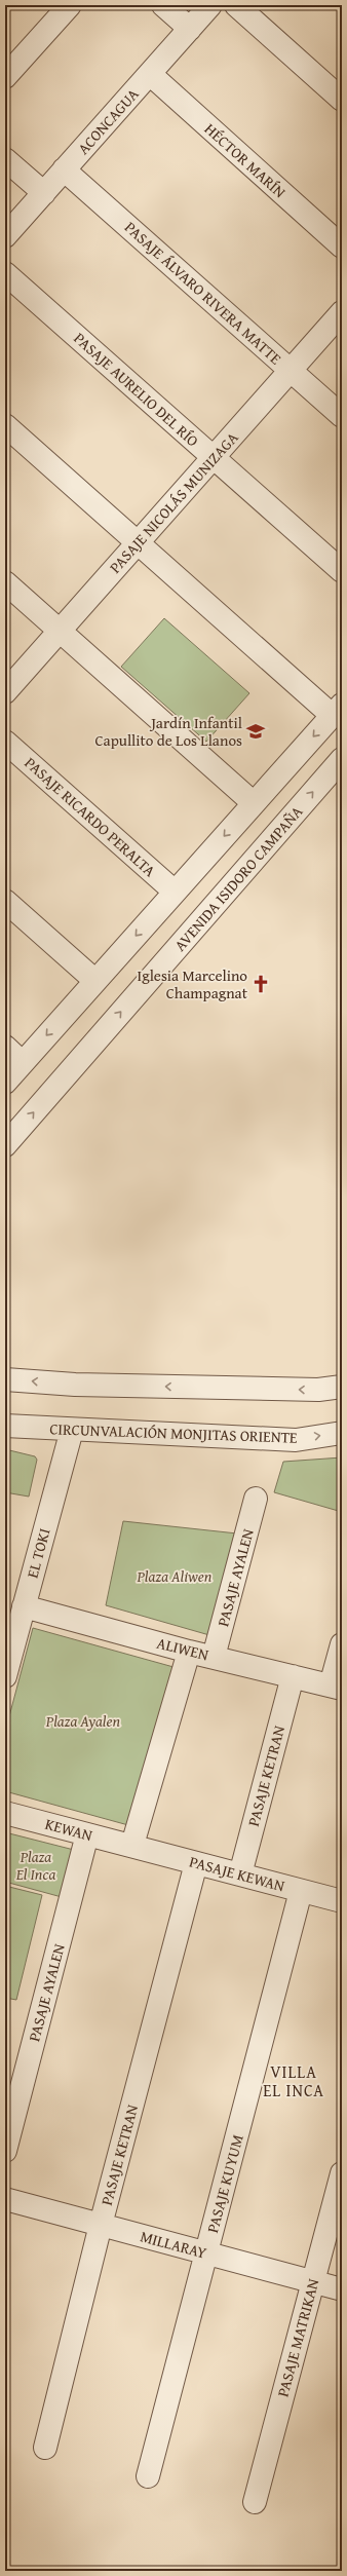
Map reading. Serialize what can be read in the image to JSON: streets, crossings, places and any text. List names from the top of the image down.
{
  "streets": {
    "street": [
      "ACONCAGUA",
      "HÉCTOR MARÍN",
      "PASAJE ÁLVARO RIVERA MATTE",
      "PASAJE AURELIO DEL RÍO",
      "PASAJE NICOLÁS MUNIZAGA",
      "PASAJE RICARDO PERALTA",
      "AVENIDA ISIDORO CAMPAÑA",
      "CIRCUNVALACIÓN MONJITAS ORIENTE",
      "EL TOKI",
      "PASAJE AYALEN",
      "ALIWEN",
      "PASAJE KETRAN",
      "KEWAN",
      "PASAJE KEWAN",
      "PASAJE KUYUM",
      "MILLARAY",
      "PASAJE MATRIKAN"
    ]
  },
  "crossings": [
    ["ACONCAGUA", "HÉCTOR MARÍN"],
    ["ACONCAGUA", "PASAJE ÁLVARO RIVERA MATTE"],
    ["PASAJE ÁLVARO RIVERA MATTE", "PASAJE NICOLÁS MUNIZAGA"],
    ["PASAJE AURELIO DEL RÍO", "PASAJE NICOLÁS MUNIZAGA"],
    ["CIRCUNVALACIÓN MONJITAS ORIENTE", "EL TOKI"],
    ["EL TOKI", "ALIWEN"],
    ["PASAJE AYALEN", "ALIWEN"],
    ["PASAJE AYALEN", "KEWAN"],
    ["ALIWEN", "PASAJE KETRAN"],
    ["PASAJE KETRAN", "PASAJE KEWAN"],
    ["PASAJE KETRAN", "MILLARAY"],
    ["KEWAN", "PASAJE KEWAN"],
    ["PASAJE KEWAN", "PASAJE KUYUM"],
    ["PASAJE KUYUM", "MILLARAY"],
    ["MILLARAY", "PASAJE MATRIKAN"]
  ],
  "districts": ["VILLA EL INCA"],
  "parks": ["Plaza Aliwen", "Plaza Ayalen", "Plaza El Inca"],
  "places": {
    "school or university": ["Jardín Infantil Capullito de Los Llanos"],
    "church": ["Iglesia Marcelino Champagnat"]
  }
}
